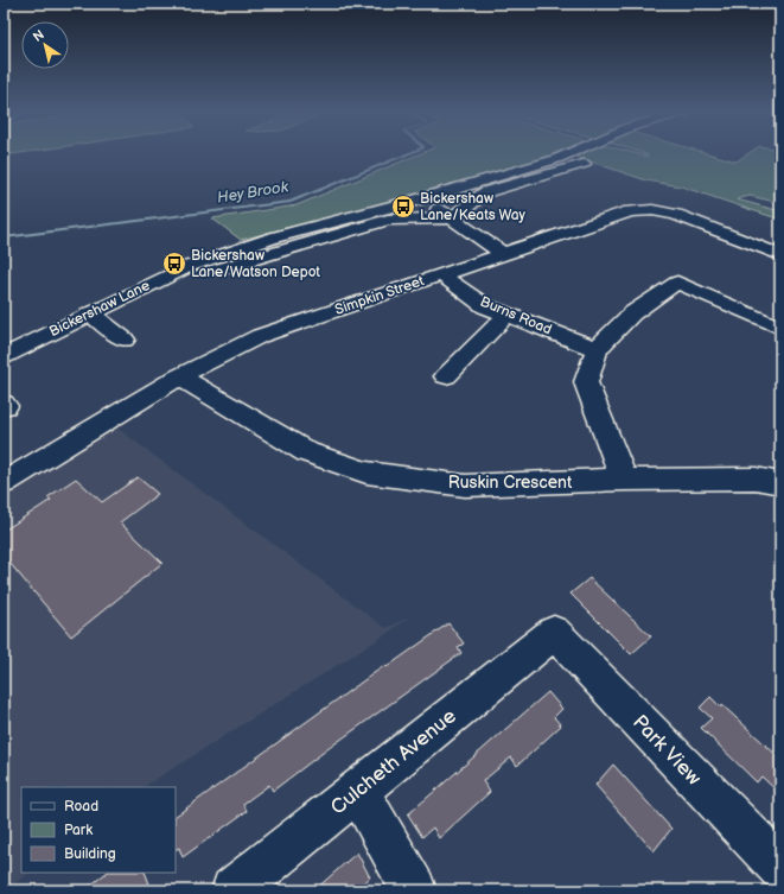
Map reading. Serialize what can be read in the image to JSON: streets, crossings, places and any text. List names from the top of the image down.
{
  "streets": {
    "street": [
      "Simpkin Street",
      "Bickershaw Lane",
      "Burns Road",
      "Ruskin Crescent",
      "Park View",
      "Culcheth Avenue"
    ]
  },
  "crossings": [
    ["Simpkin Street", "Burns Road"],
    ["Simpkin Street", "Ruskin Crescent"],
    ["Park View", "Culcheth Avenue"]
  ],
  "water": ["Hey Brook"],
  "places": {
    "bus stop": ["Bickershaw Lane/Keats Way", "Bickershaw Lane/Watson Depot"]
  },
  "legend": ["Road", "Park", "Building"],
  "north": "top left"
}
